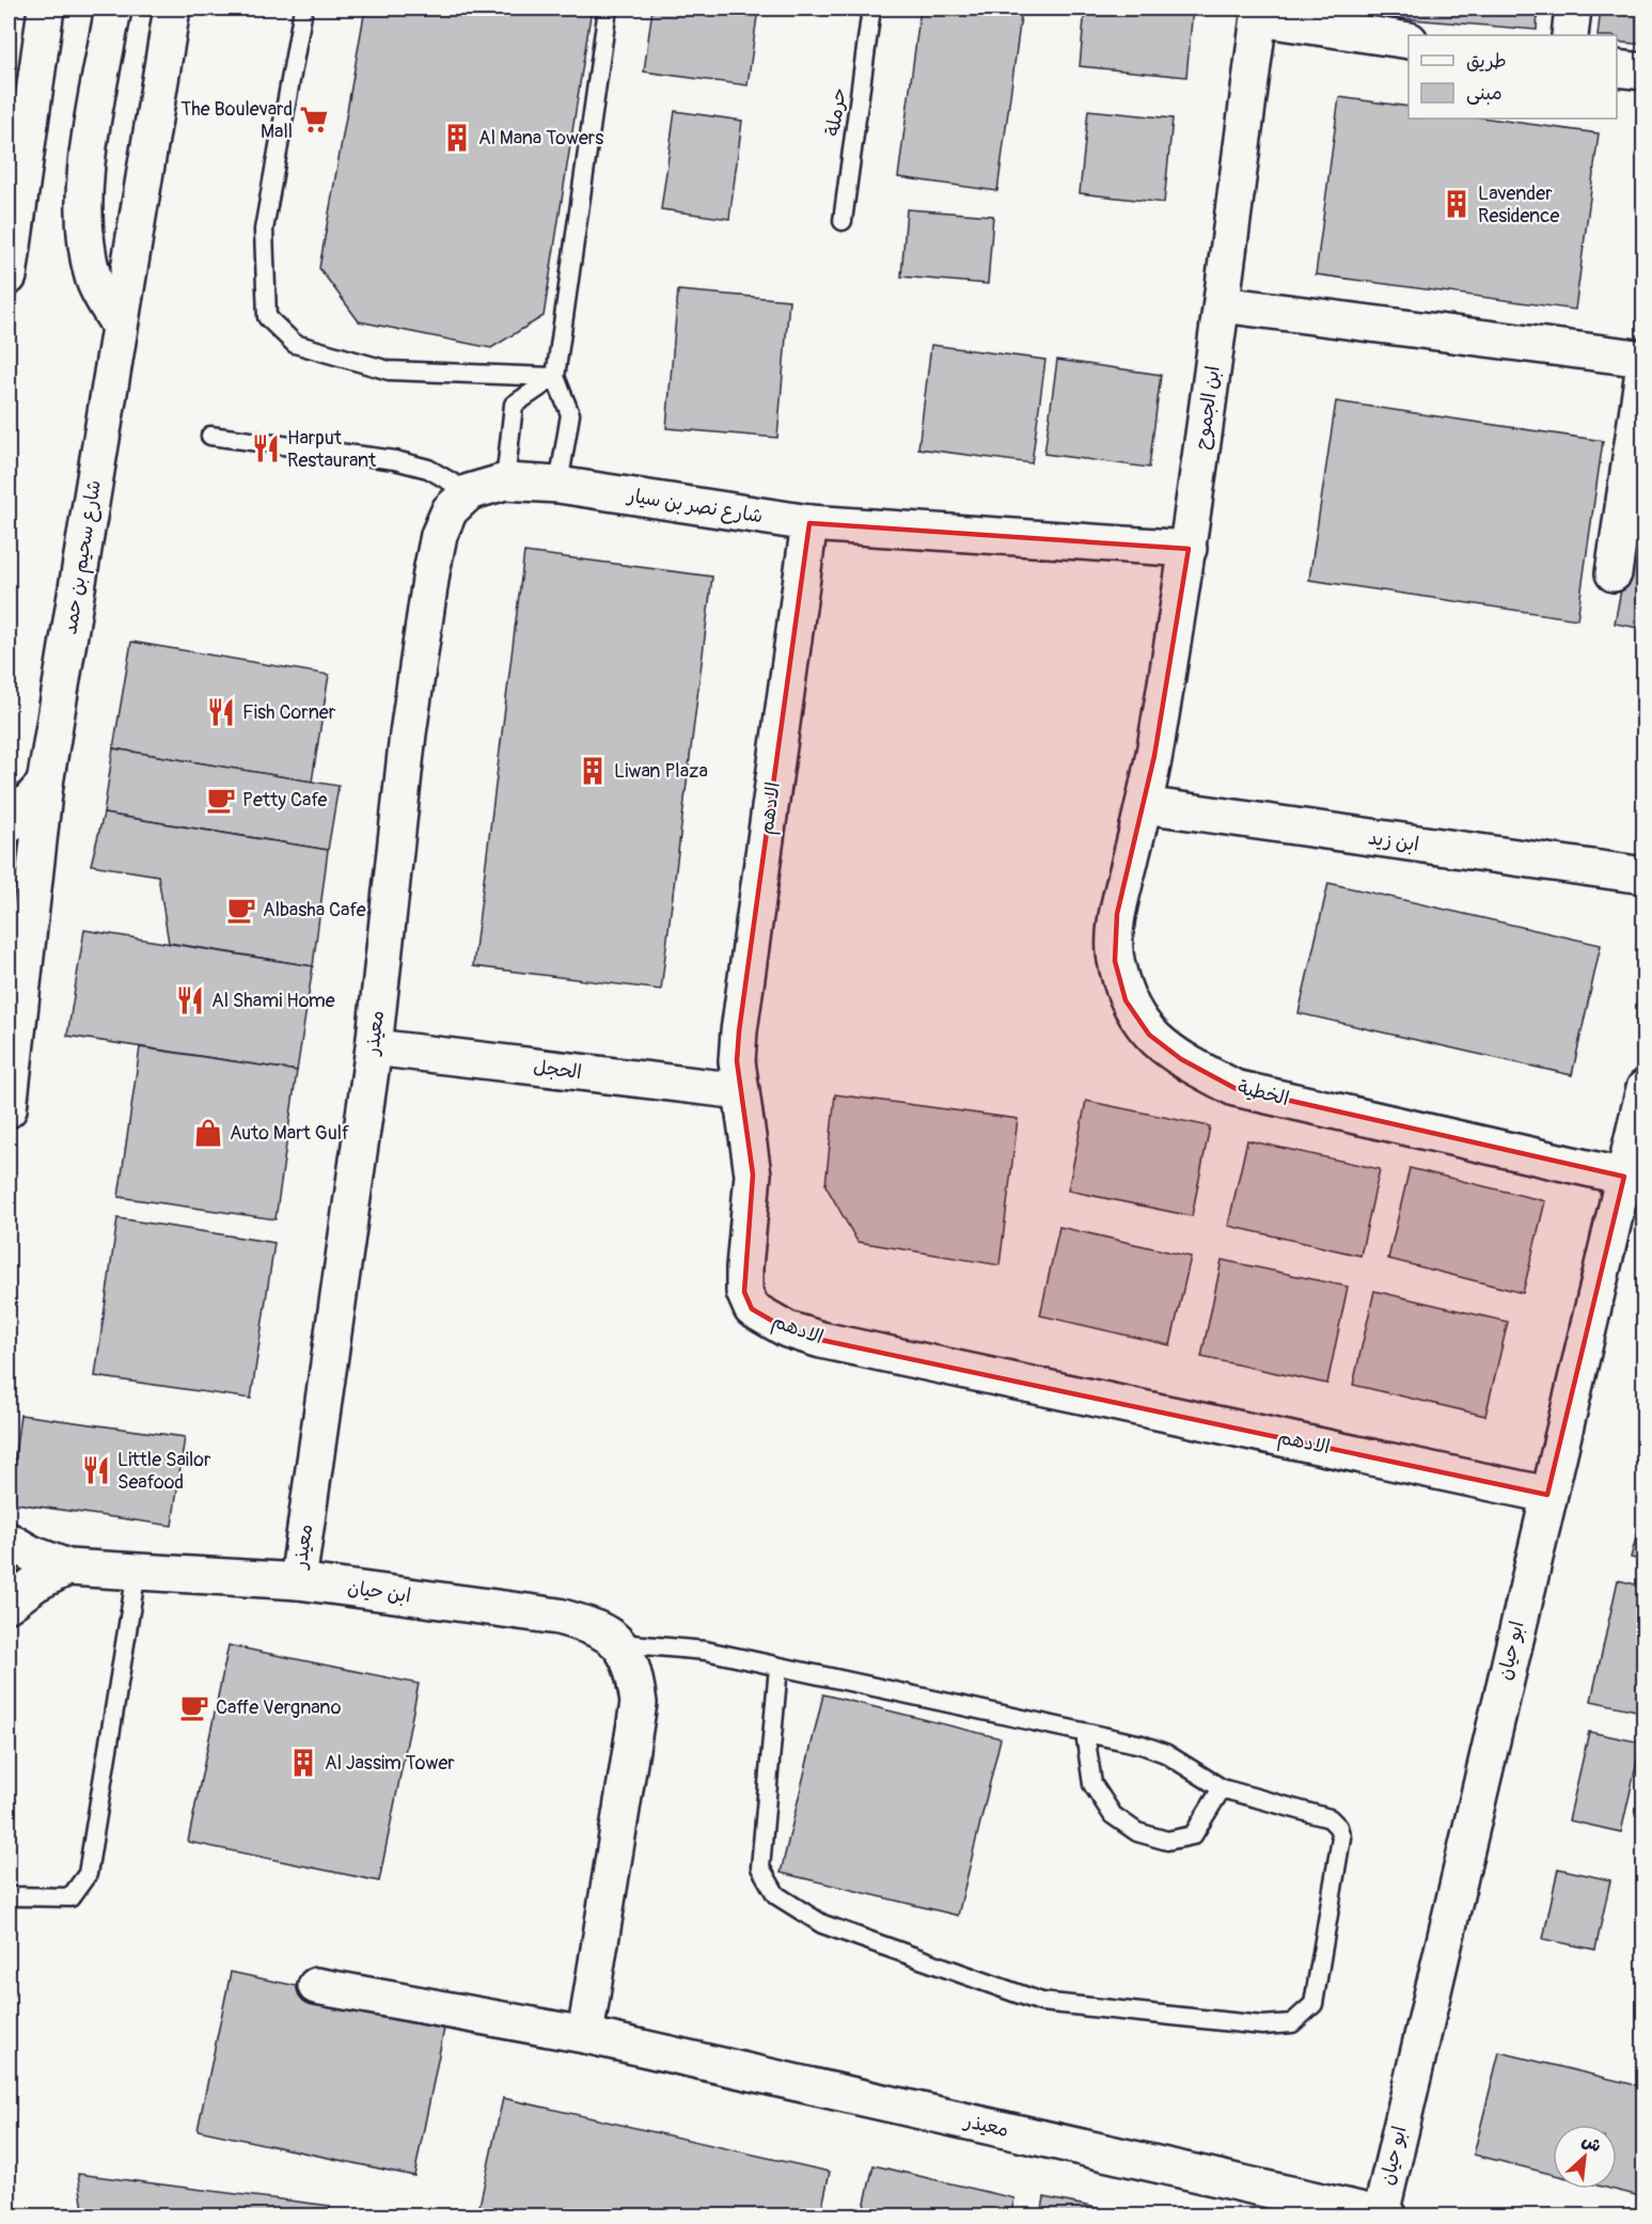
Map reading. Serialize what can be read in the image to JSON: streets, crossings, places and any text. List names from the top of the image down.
{
  "streets": {
    "main road": [
      "ابن الجموح",
      "شارع نصر بن سيار",
      "شارع سحيم بن حمد",
      "الادهم",
      "ابن زيد",
      "معيذر",
      "الحجل",
      "الخطية",
      "ابن حيان",
      "ابو حيان"
    ],
    "lane": ["حرملة"]
  },
  "crossings": [
    ["ابن الجموح", "شارع نصر بن سيار"],
    ["ابن الجموح", "ابن زيد"],
    ["ابن الجموح", "الخطية"],
    ["شارع نصر بن سيار", "الادهم"],
    ["شارع نصر بن سيار", "معيذر"],
    ["الادهم", "الحجل"],
    ["الادهم", "ابو حيان"],
    ["ابن زيد", "الخطية"],
    ["معيذر", "الحجل"],
    ["معيذر", "ابن حيان"],
    ["معيذر", "ابو حيان"],
    ["الخطية", "ابو حيان"]
  ],
  "places": {
    "supermarket": ["The Boulevard Mall"],
    "building": [
      "Al Mana Towers",
      "Lavender Residence",
      "Liwan Plaza",
      "Al Jassim Tower"
    ],
    "restaurant": [
      "Harput Restaurant",
      "Fish Corner",
      "Al Shami Home",
      "Little Sailor Seafood"
    ],
    "cafe": ["Petty Cafe", "Albasha Cafe", "Caffe Vergnano"],
    "shop": ["Auto Mart Gulf"]
  },
  "legend": ["طريق", "مبنى"],
  "north": "top right"
}
